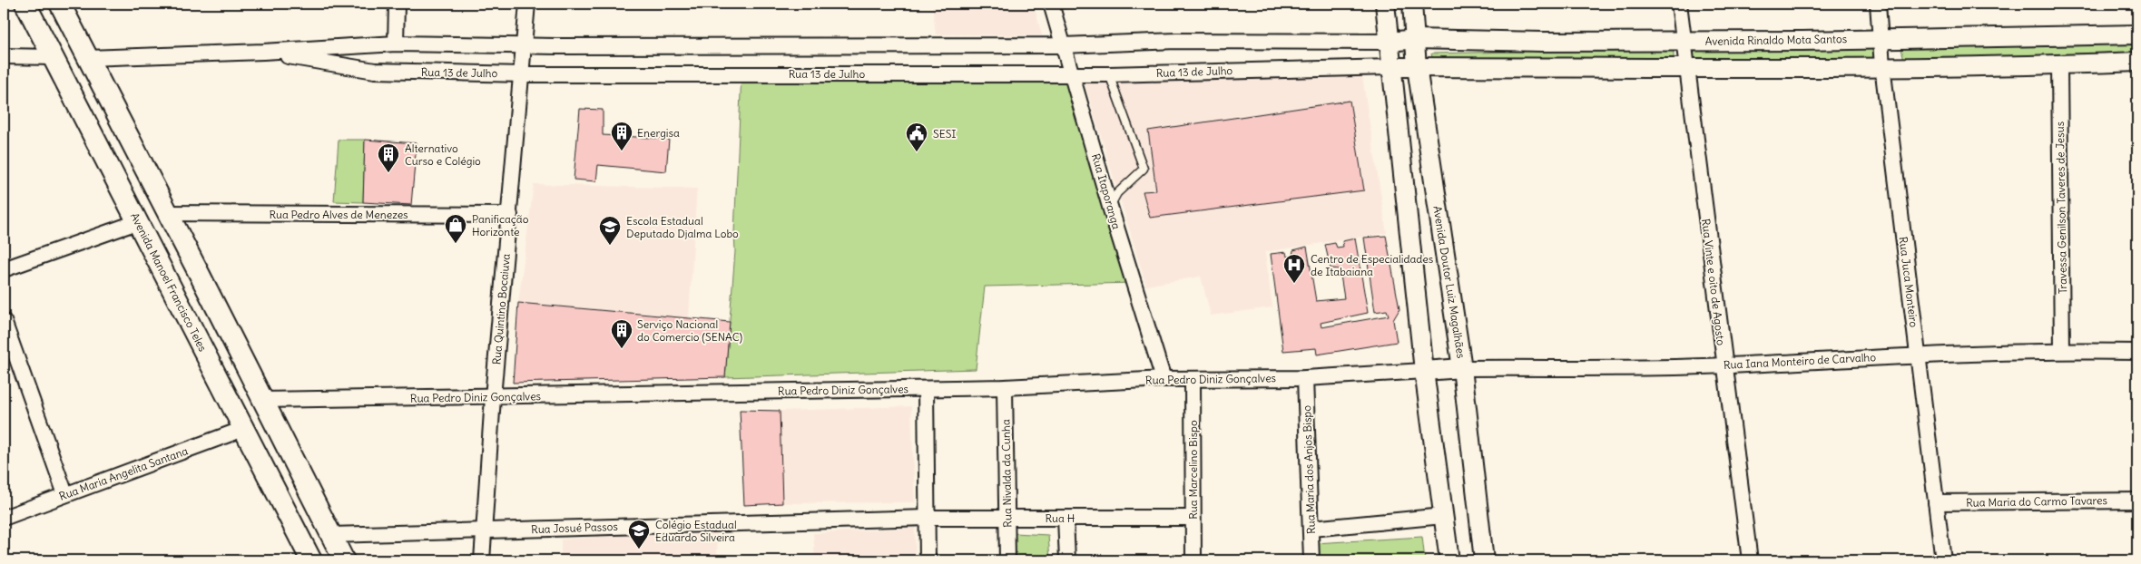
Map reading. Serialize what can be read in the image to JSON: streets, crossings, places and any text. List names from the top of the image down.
{
  "streets": {
    "main road": ["Avenida Manoel Francisco Teles"],
    "street": [
      "Avenida Rinaldo Mota Santos",
      "Rua 13 de Julho",
      "Rua Itaporanga",
      "Travessa Genilson Taveres de Jesus",
      "Rua Pedro Alves de Menezes",
      "Avenida Doutor Luiz Magalhães",
      "Rua Vinte e oito de Agosto",
      "Rua Juca Monteiro",
      "Rua Quintino Bocaiuva",
      "Rua Iana Monteiro de Carvalho",
      "Rua Pedro Diniz Gonçalves",
      "Rua Marcelino Bispo",
      "Rua Maria dos Anjos Bispo",
      "Rua Maria Angelita Santana",
      "Rua Nivalda da Cunha",
      "Rua Maria do Carmo Tavares",
      "Rua H",
      "Rua Josué Passos"
    ]
  },
  "crossings": [
    ["Avenida Rinaldo Mota Santos", "Rua 13 de Julho"],
    ["Avenida Rinaldo Mota Santos", "Avenida Doutor Luiz Magalhães"],
    ["Avenida Rinaldo Mota Santos", "Rua Vinte e oito de Agosto"],
    ["Avenida Rinaldo Mota Santos", "Rua Juca Monteiro"],
    ["Rua 13 de Julho", "Rua Itaporanga"],
    ["Rua 13 de Julho", "Rua Quintino Bocaiuva"],
    ["Rua Itaporanga", "Rua Pedro Diniz Gonçalves"],
    ["Travessa Genilson Taveres de Jesus", "Rua Iana Monteiro de Carvalho"],
    ["Rua Pedro Alves de Menezes", "Rua Quintino Bocaiuva"],
    ["Avenida Manoel Francisco Teles", "Rua Maria Angelita Santana"],
    ["Avenida Doutor Luiz Magalhães", "Rua Iana Monteiro de Carvalho"],
    ["Rua Vinte e oito de Agosto", "Rua Iana Monteiro de Carvalho"],
    ["Rua Juca Monteiro", "Rua Iana Monteiro de Carvalho"],
    ["Rua Juca Monteiro", "Rua Maria do Carmo Tavares"],
    ["Rua Quintino Bocaiuva", "Rua Pedro Diniz Gonçalves"],
    ["Rua Quintino Bocaiuva", "Rua Josué Passos"],
    ["Rua Pedro Diniz Gonçalves", "Rua Marcelino Bispo"],
    ["Rua Pedro Diniz Gonçalves", "Rua Maria dos Anjos Bispo"],
    ["Rua Pedro Diniz Gonçalves", "Rua Nivalda da Cunha"],
    ["Rua Marcelino Bispo", "Rua H"],
    ["Rua Nivalda da Cunha", "Rua H"],
    ["Rua H", "Rua Josué Passos"]
  ],
  "places": {
    "building": ["Energisa", "Alternativo Curso e Colégio", "Serviço Nacional do Comercio (SENAC)"],
    "public building": ["SESI"],
    "shop": ["Panificação Horizonte"],
    "school or university": ["Escola Estadual Deputado Djalma Lobo", "Colégio Estadual Eduardo Silveira"],
    "hospital": ["Centro de Especialidades de Itabaiana"]
  }
}
